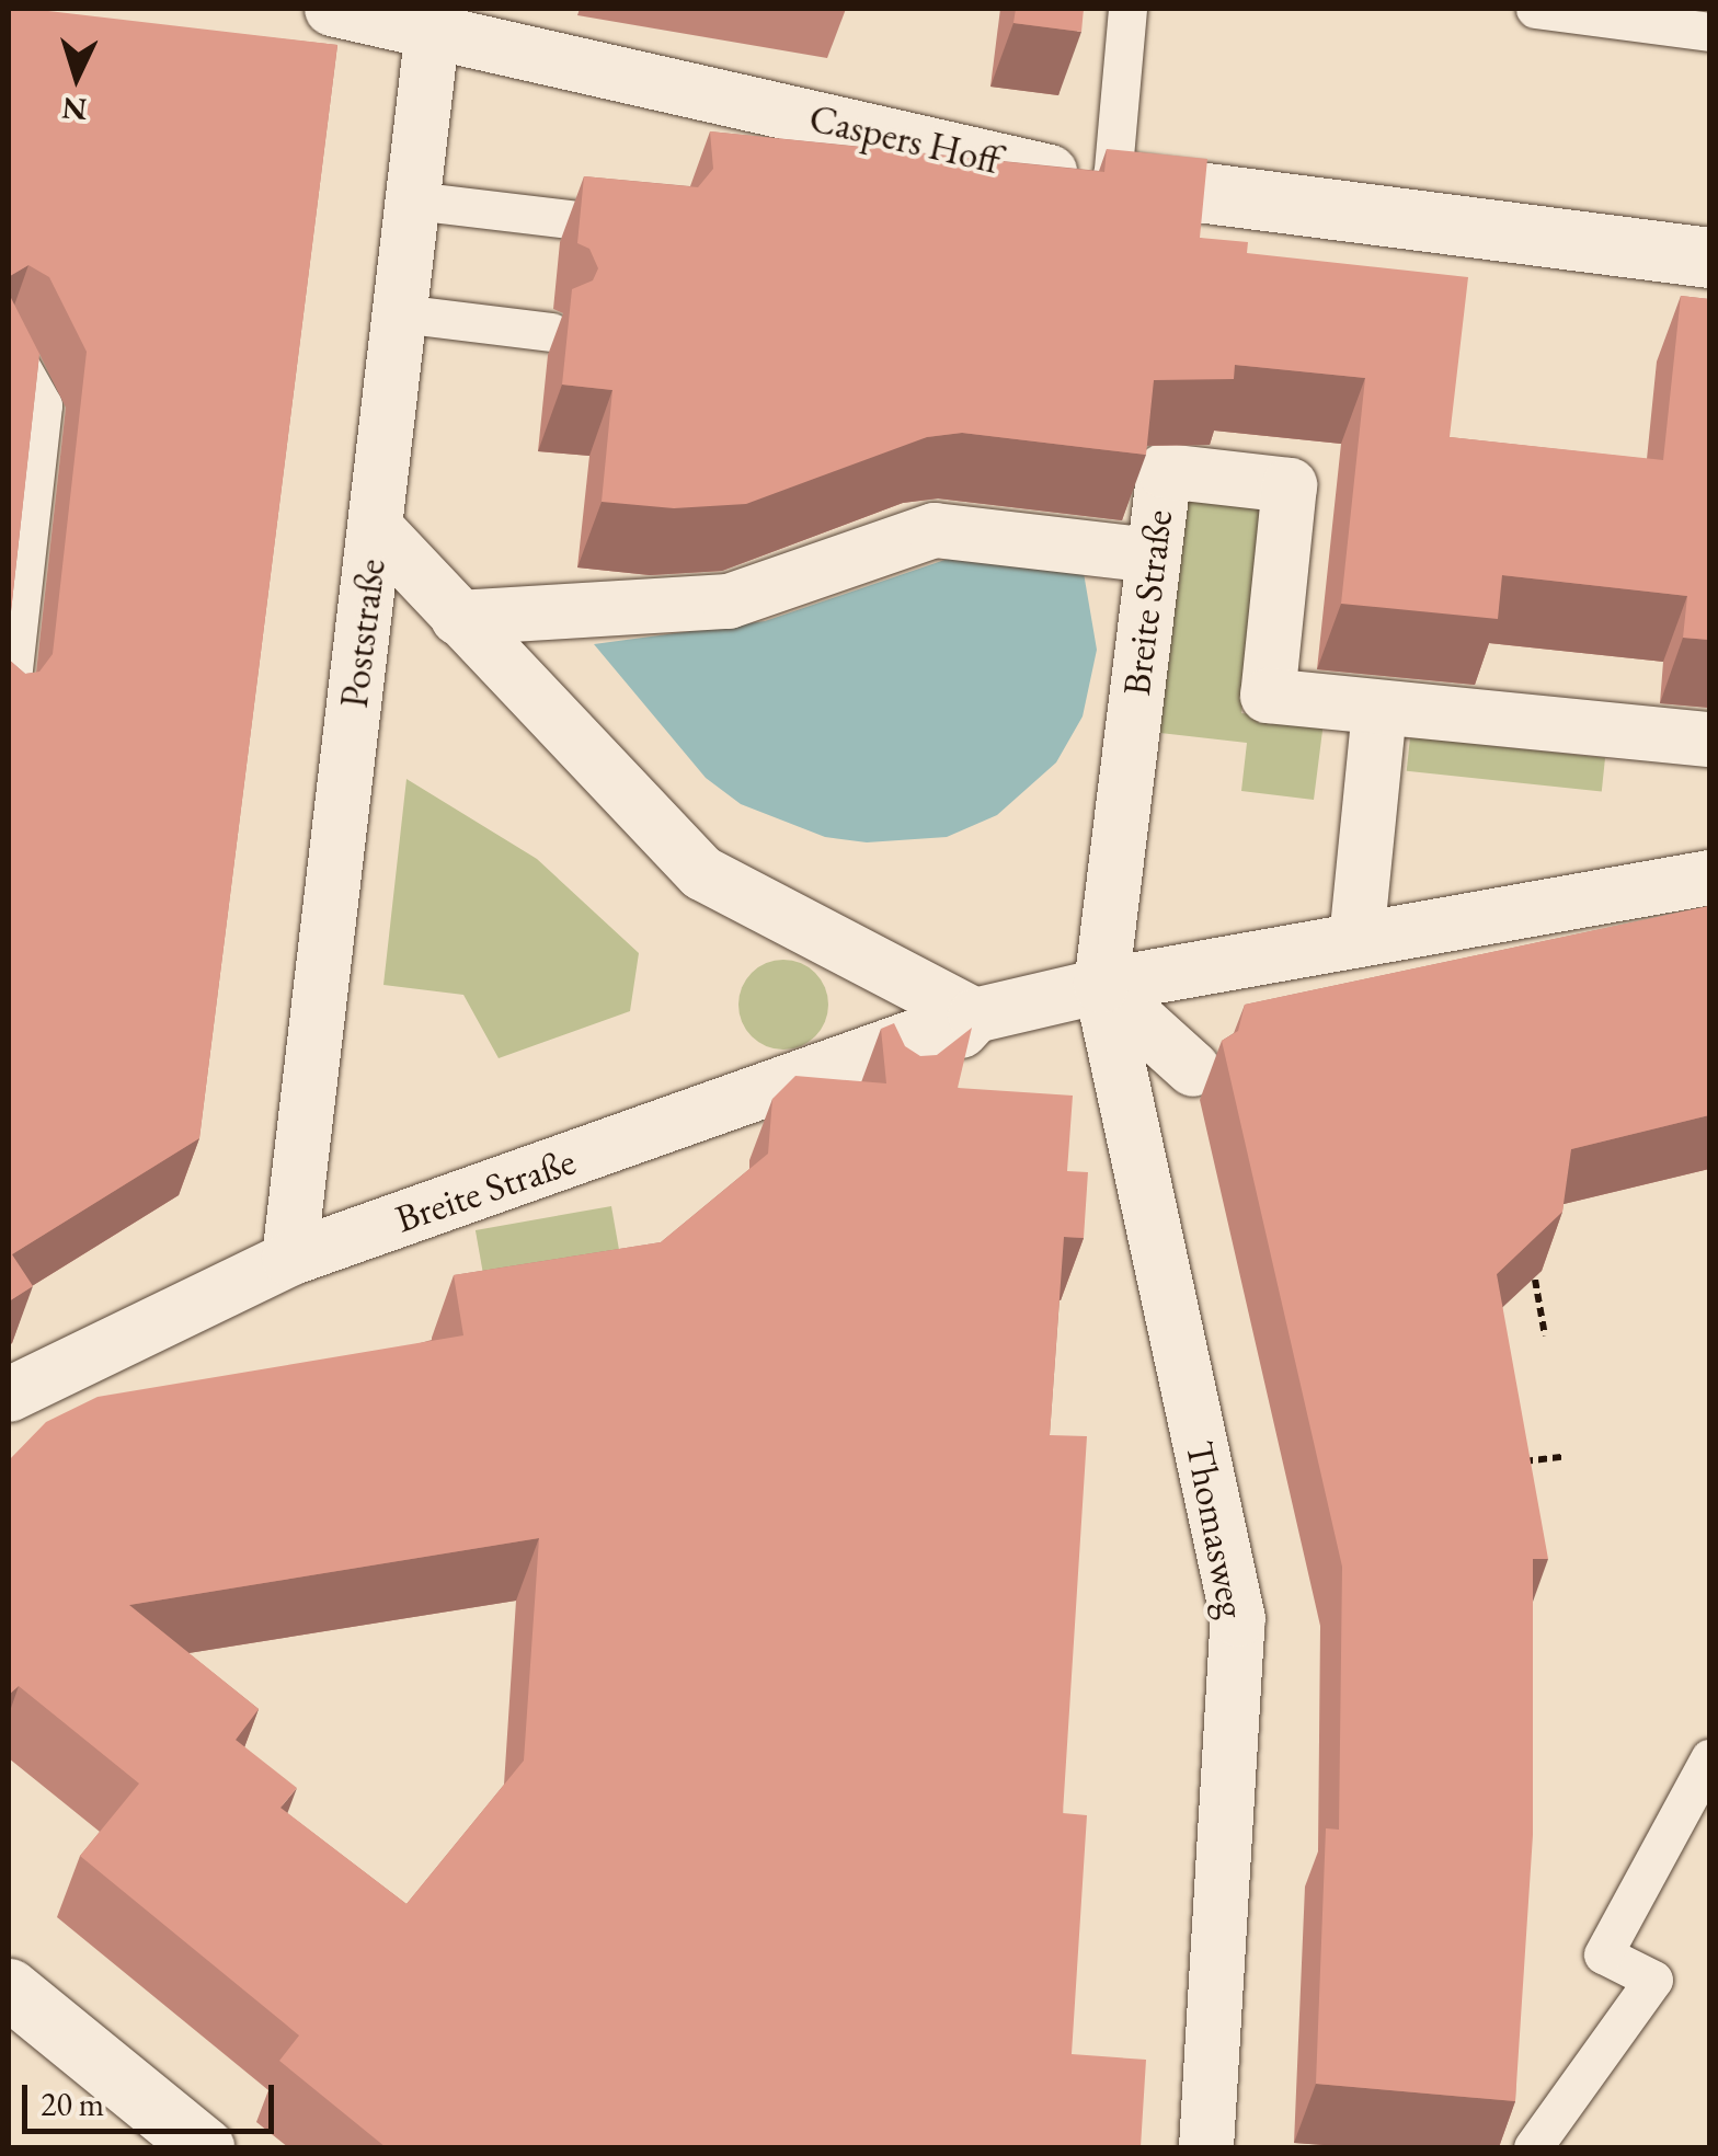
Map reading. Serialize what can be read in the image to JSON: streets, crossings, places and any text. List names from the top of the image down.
{
  "streets": {
    "street": [
      "Caspers Hoff",
      "Breite Straße",
      "Poststraße",
      "Thomasweg"
    ]
  },
  "crossings": [
    ["Caspers Hoff", "Poststraße"],
    ["Breite Straße", "Poststraße"],
    ["Breite Straße", "Thomasweg"]
  ],
  "scale_bar": "20 m",
  "north": "bottom"
}
